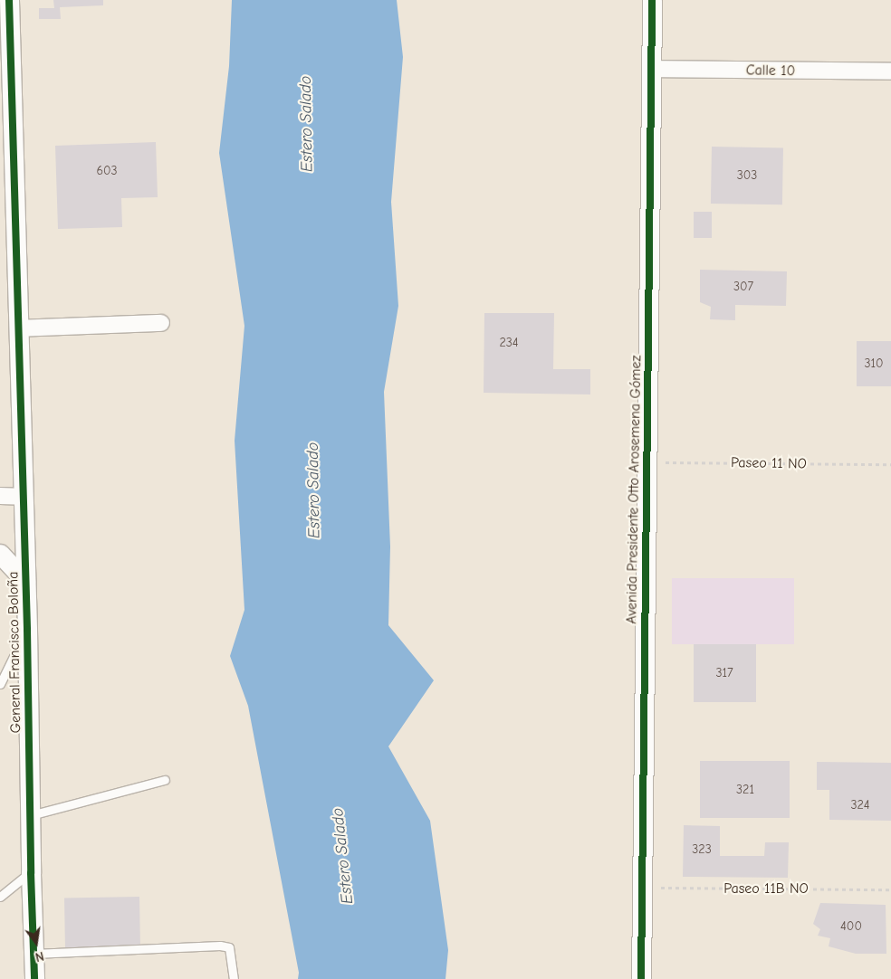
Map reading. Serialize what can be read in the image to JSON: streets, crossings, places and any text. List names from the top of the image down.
{
  "streets": {
    "street": ["Calle 10", "Avenida Presidente Otto Arosemena Gómez", "General Francisco Boloña"],
    "path": ["Paseo 11 NO", "Paseo 11B NO"]
  },
  "crossings": [
    ["Calle 10", "Avenida Presidente Otto Arosemena Gómez"],
    ["Paseo 11 NO", "Avenida Presidente Otto Arosemena Gómez"],
    ["Avenida Presidente Otto Arosemena Gómez", "Paseo 11B NO"]
  ],
  "water": ["Estero Salado"],
  "house_numbers": [
    "603",
    "303",
    "307",
    "234",
    "310",
    "317",
    "321",
    "324",
    "323",
    "400"
  ],
  "north": "bottom"
}
